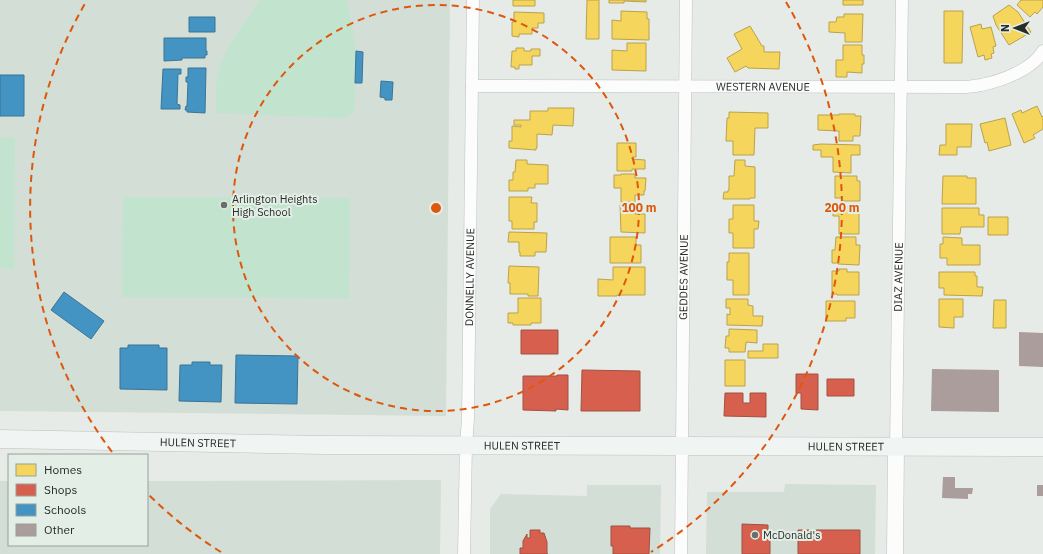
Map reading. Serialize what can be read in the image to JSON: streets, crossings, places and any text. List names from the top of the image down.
{
  "streets": {
    "main road": ["HULEN STREET"],
    "street": [
      "WESTERN AVENUE",
      "DONNELLY AVENUE",
      "GEDDES AVENUE",
      "DIAZ AVENUE"
    ]
  },
  "crossings": [
    ["WESTERN AVENUE", "DONNELLY AVENUE"],
    ["WESTERN AVENUE", "GEDDES AVENUE"],
    ["WESTERN AVENUE", "DIAZ AVENUE"],
    ["DONNELLY AVENUE", "HULEN STREET"],
    ["GEDDES AVENUE", "HULEN STREET"],
    ["DIAZ AVENUE", "HULEN STREET"]
  ],
  "places": ["Arlington Heights High School", "McDonald's"],
  "legend": [
    "Homes",
    "Shops",
    "Schools",
    "Other"
  ],
  "north": "left",
  "rings": ["100 m", "200 m"]
}
